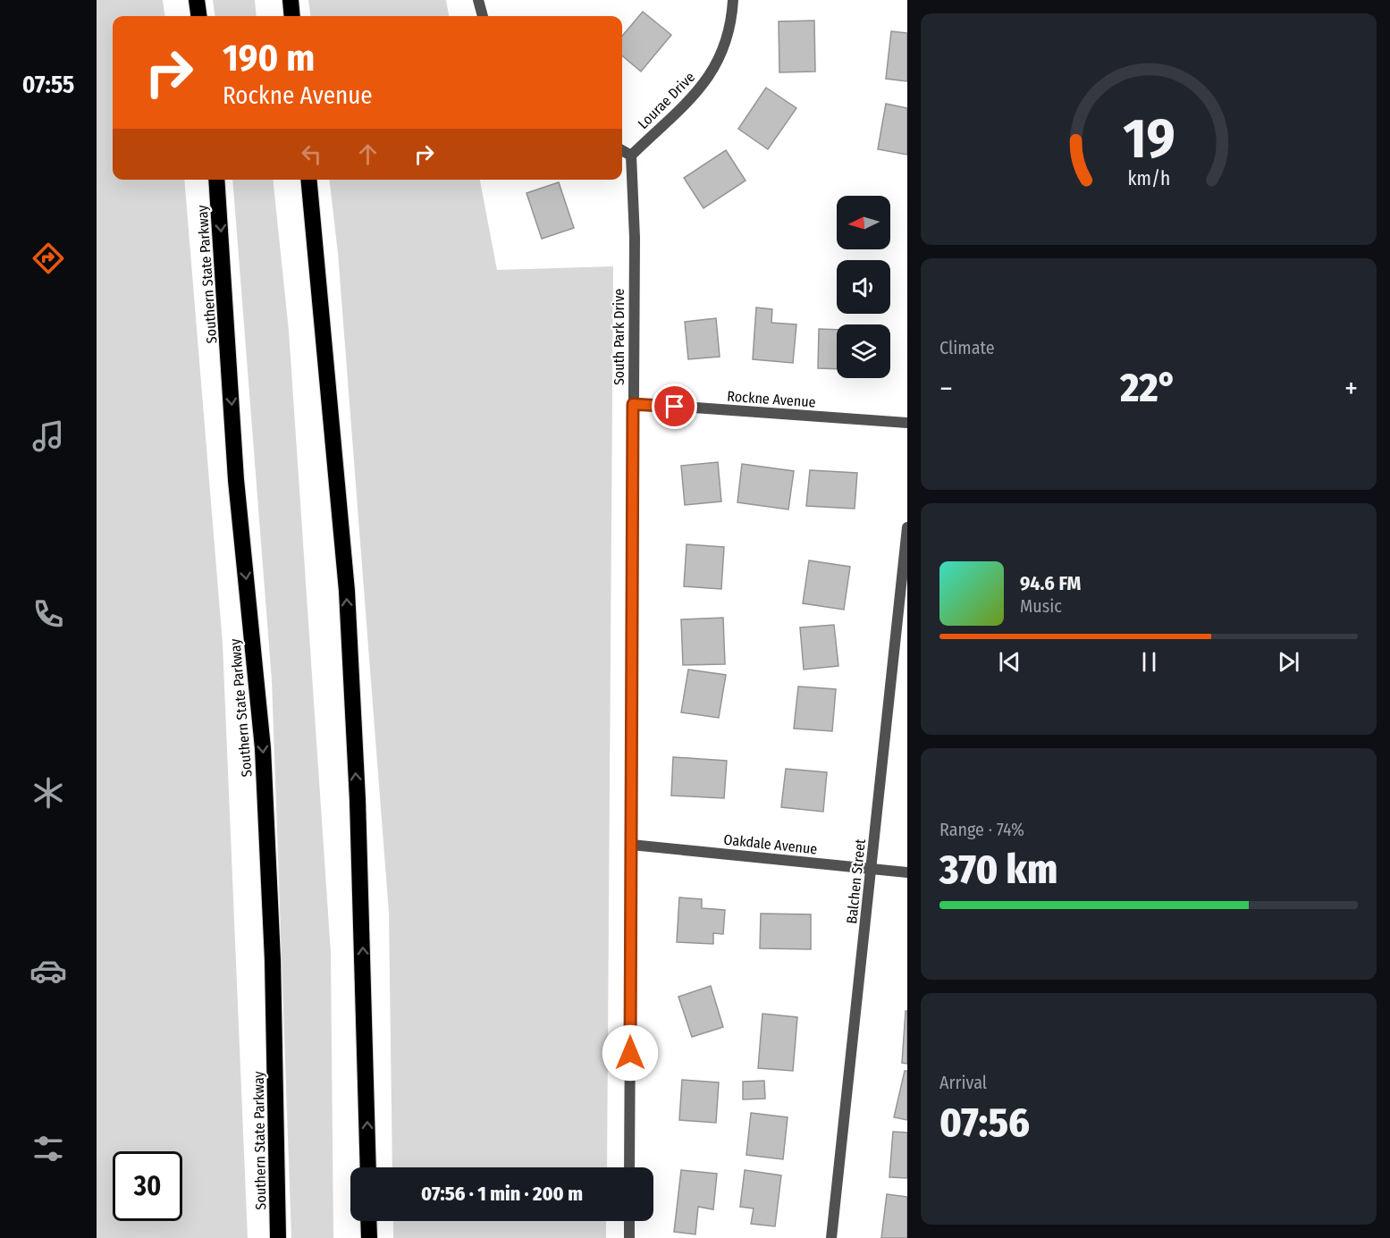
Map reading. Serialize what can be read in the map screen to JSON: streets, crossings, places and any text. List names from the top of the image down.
{
  "streets": {
    "highway": ["Southern State Parkway"],
    "street": [
      "Lourae Drive",
      "South Park Drive",
      "Rockne Avenue",
      "Oakdale Avenue",
      "Balchen Street"
    ]
  },
  "crossings": [
    ["Lourae Drive", "South Park Drive"],
    ["South Park Drive", "Rockne Avenue"],
    ["South Park Drive", "Oakdale Avenue"],
    ["Oakdale Avenue", "Balchen Street"]
  ],
  "north": "left",
  "page": {
    "tabs": "07:55",
    "turn": ["190 m", "Rockne Avenue"],
    "tile": [
      "Climate",
      ["Range · 74%", "370 km"],
      ["Arrival", "07:56"]
    ],
    "heat": ["−", "22°", "+"],
    "song": ["94.6 FM", "Music"],
    "limit": "30",
    "trip": "07:56 · 1 min · 200 m",
    "gauge": ["19", "km/h"]
  }
}
